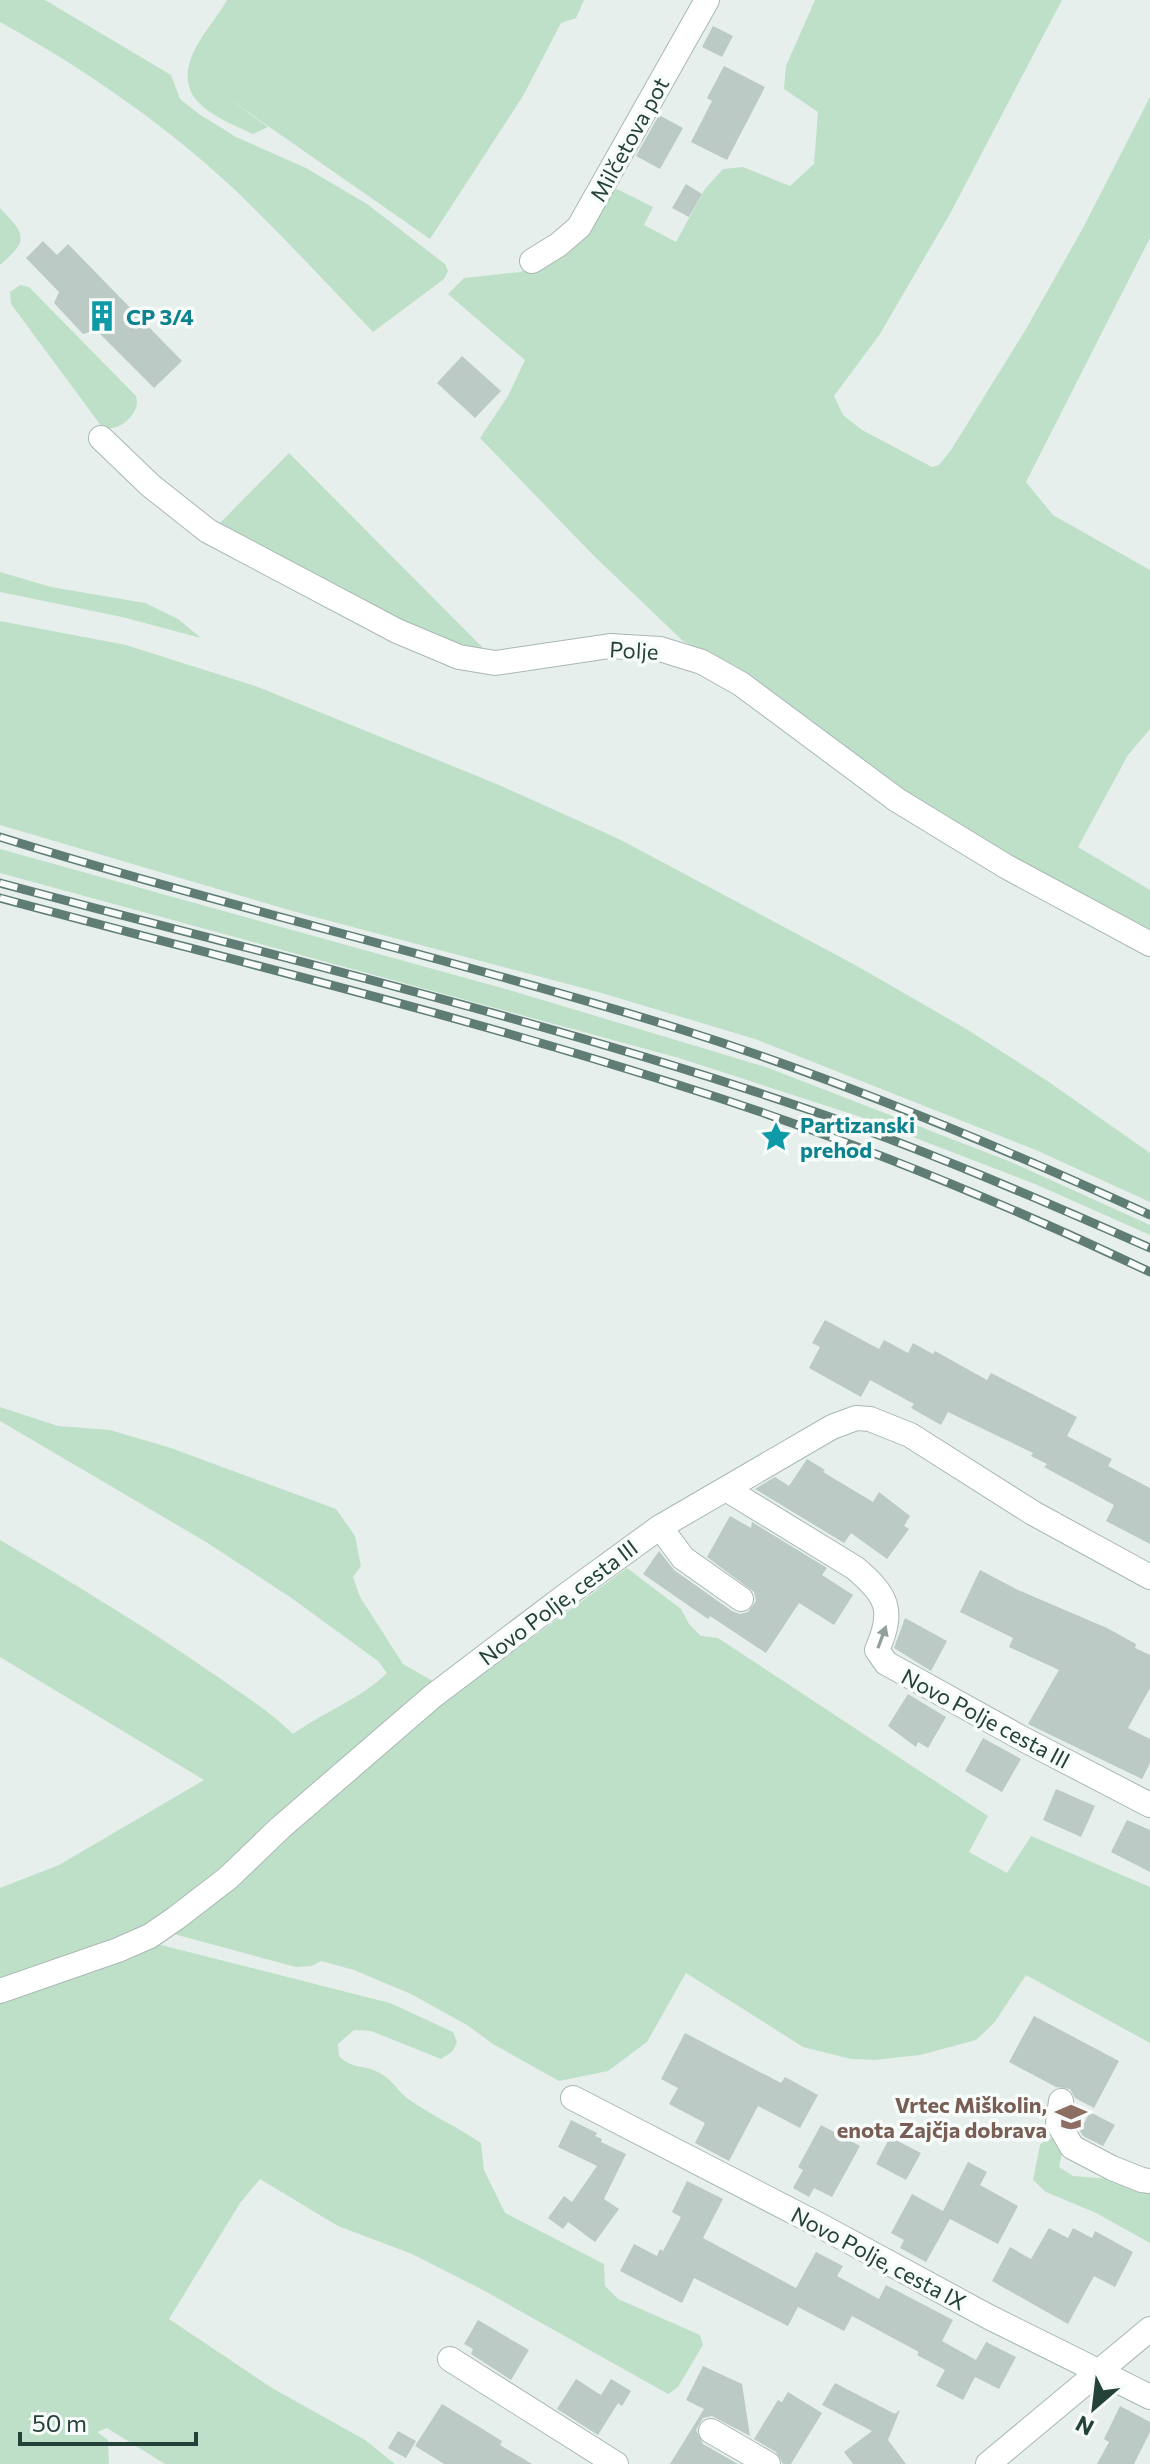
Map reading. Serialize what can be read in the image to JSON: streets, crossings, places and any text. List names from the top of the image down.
{
  "streets": {
    "street": [
      "Milčetova pot",
      "Polje",
      "Novo Polje, cesta III",
      "Novo Polje cesta III",
      "Novo Polje, cesta IX"
    ]
  },
  "crossings": [
    ["Novo Polje, cesta III", "Novo Polje cesta III"]
  ],
  "one_way": ["Novo Polje cesta III"],
  "places": {
    "building": ["CP 3/4"],
    "place": ["Partizanski prehod"],
    "school or university": ["Vrtec Miškolin, enota Zajčja dobrava"]
  },
  "scale_bar": "50 m",
  "north": "bottom left"
}
